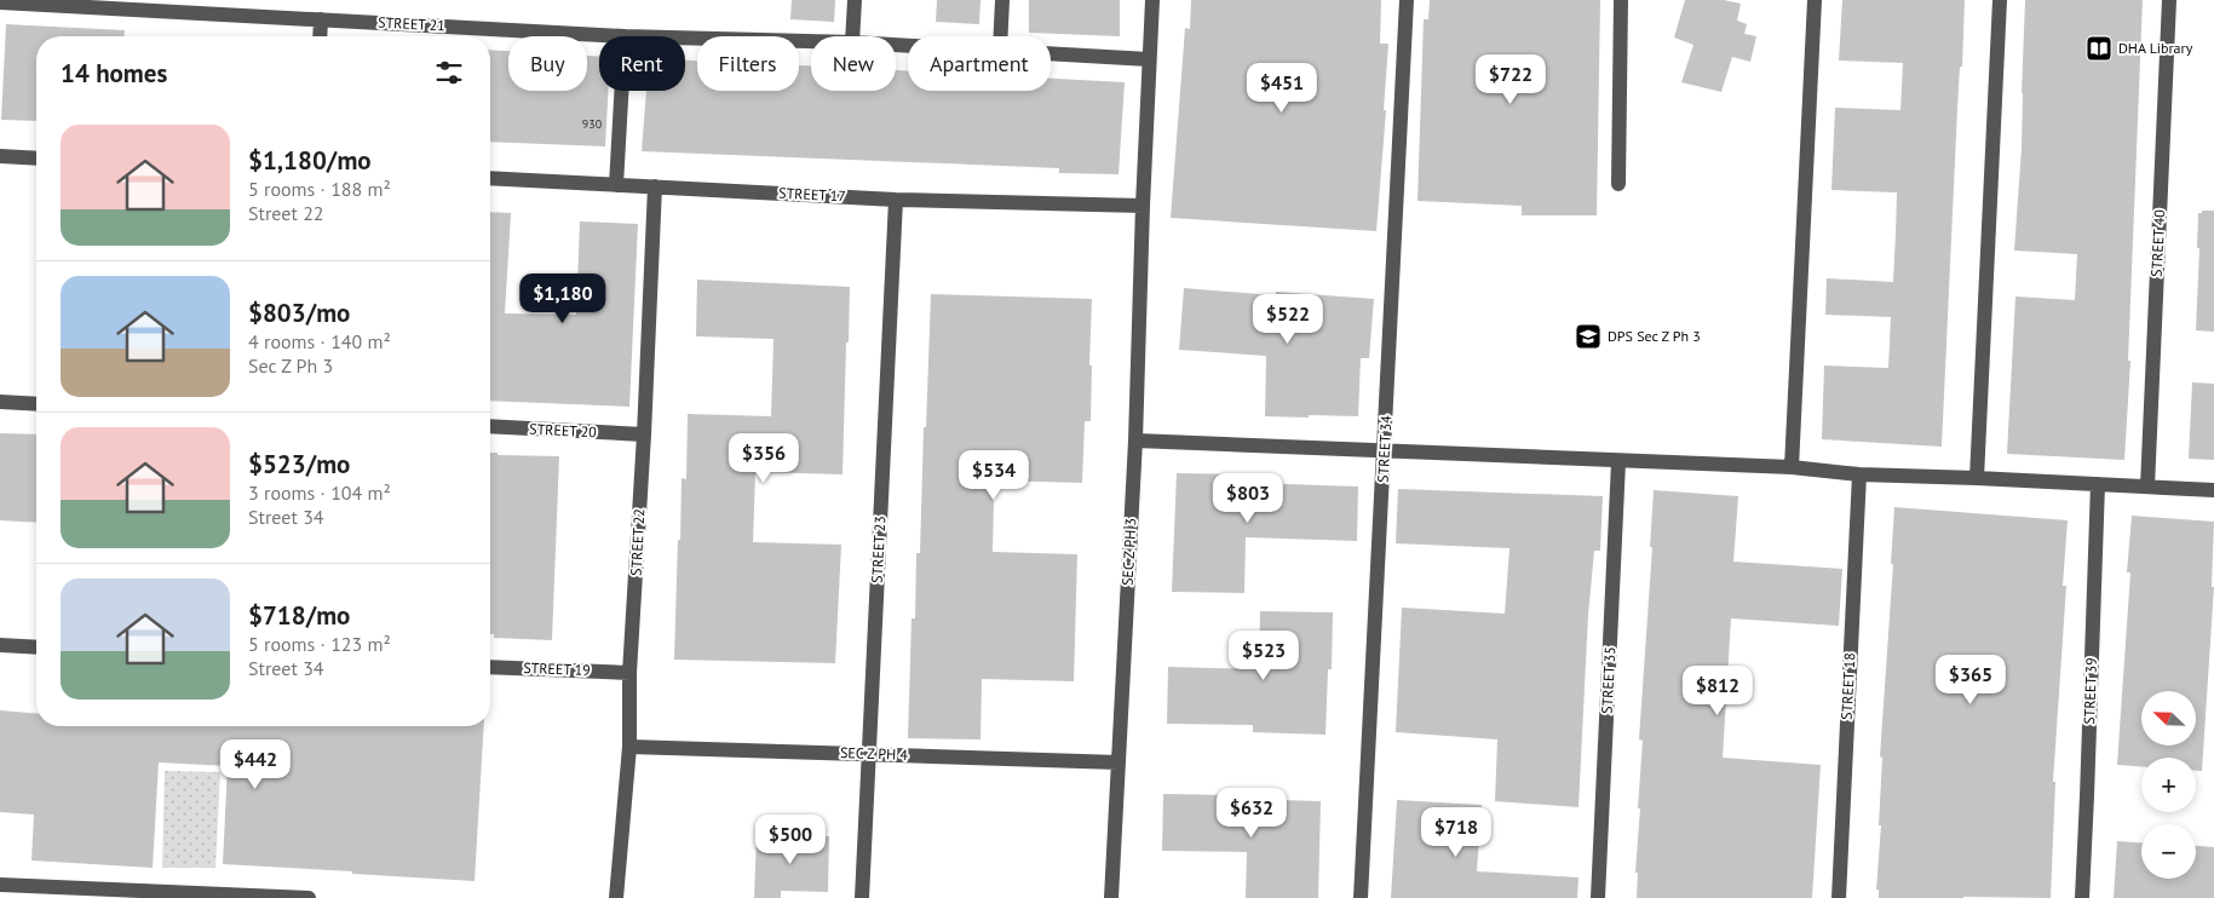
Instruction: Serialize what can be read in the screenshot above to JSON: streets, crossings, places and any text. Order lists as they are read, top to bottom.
{
  "streets": {
    "street": [
      "STREET 21",
      "STREET 17",
      "STREET 40",
      "STREET 20",
      "STREET 34",
      "STREET 22",
      "STREET 23",
      "SEC Z PH 3",
      "STREET 19",
      "STREET 35",
      "STREET 18",
      "STREET 39",
      "SEC Z PH 4"
    ]
  },
  "crossings": [
    ["STREET 21", "SEC Z PH 3"],
    ["STREET 17", "STREET 22"],
    ["STREET 17", "STREET 23"],
    ["STREET 17", "SEC Z PH 3"],
    ["STREET 20", "STREET 22"],
    ["STREET 22", "STREET 19"],
    ["STREET 22", "SEC Z PH 4"],
    ["STREET 23", "SEC Z PH 4"],
    ["SEC Z PH 3", "SEC Z PH 4"]
  ],
  "places": {
    "library": ["DHA Library"],
    "school or university": ["DPS Sec Z Ph 3"]
  },
  "house_numbers": ["930"],
  "north": "top left",
  "page": {
    "chip": [
      "Buy",
      "Rent",
      "Filters",
      "New",
      "Apartment"
    ],
    "heading": "14 homes",
    "price": [
      "$722",
      "$451",
      "$1,180",
      "$522",
      "$356",
      "$534",
      "$803",
      "$523",
      "$365",
      "$812",
      "$442",
      "$632",
      "$718",
      "$500"
    ],
    "list": [
      {
        "name": "$1,180/mo",
        "note": "5 rooms · 188 m² · Street 22"
      },
      {
        "name": "$803/mo",
        "note": "4 rooms · 140 m² · Sec Z Ph 3"
      },
      {
        "name": "$523/mo",
        "note": "3 rooms · 104 m² · Street 34"
      },
      {
        "name": "$718/mo",
        "note": "5 rooms · 123 m² · Street 34"
      }
    ],
    "map_buttons": ["+", "−"]
  }
}
